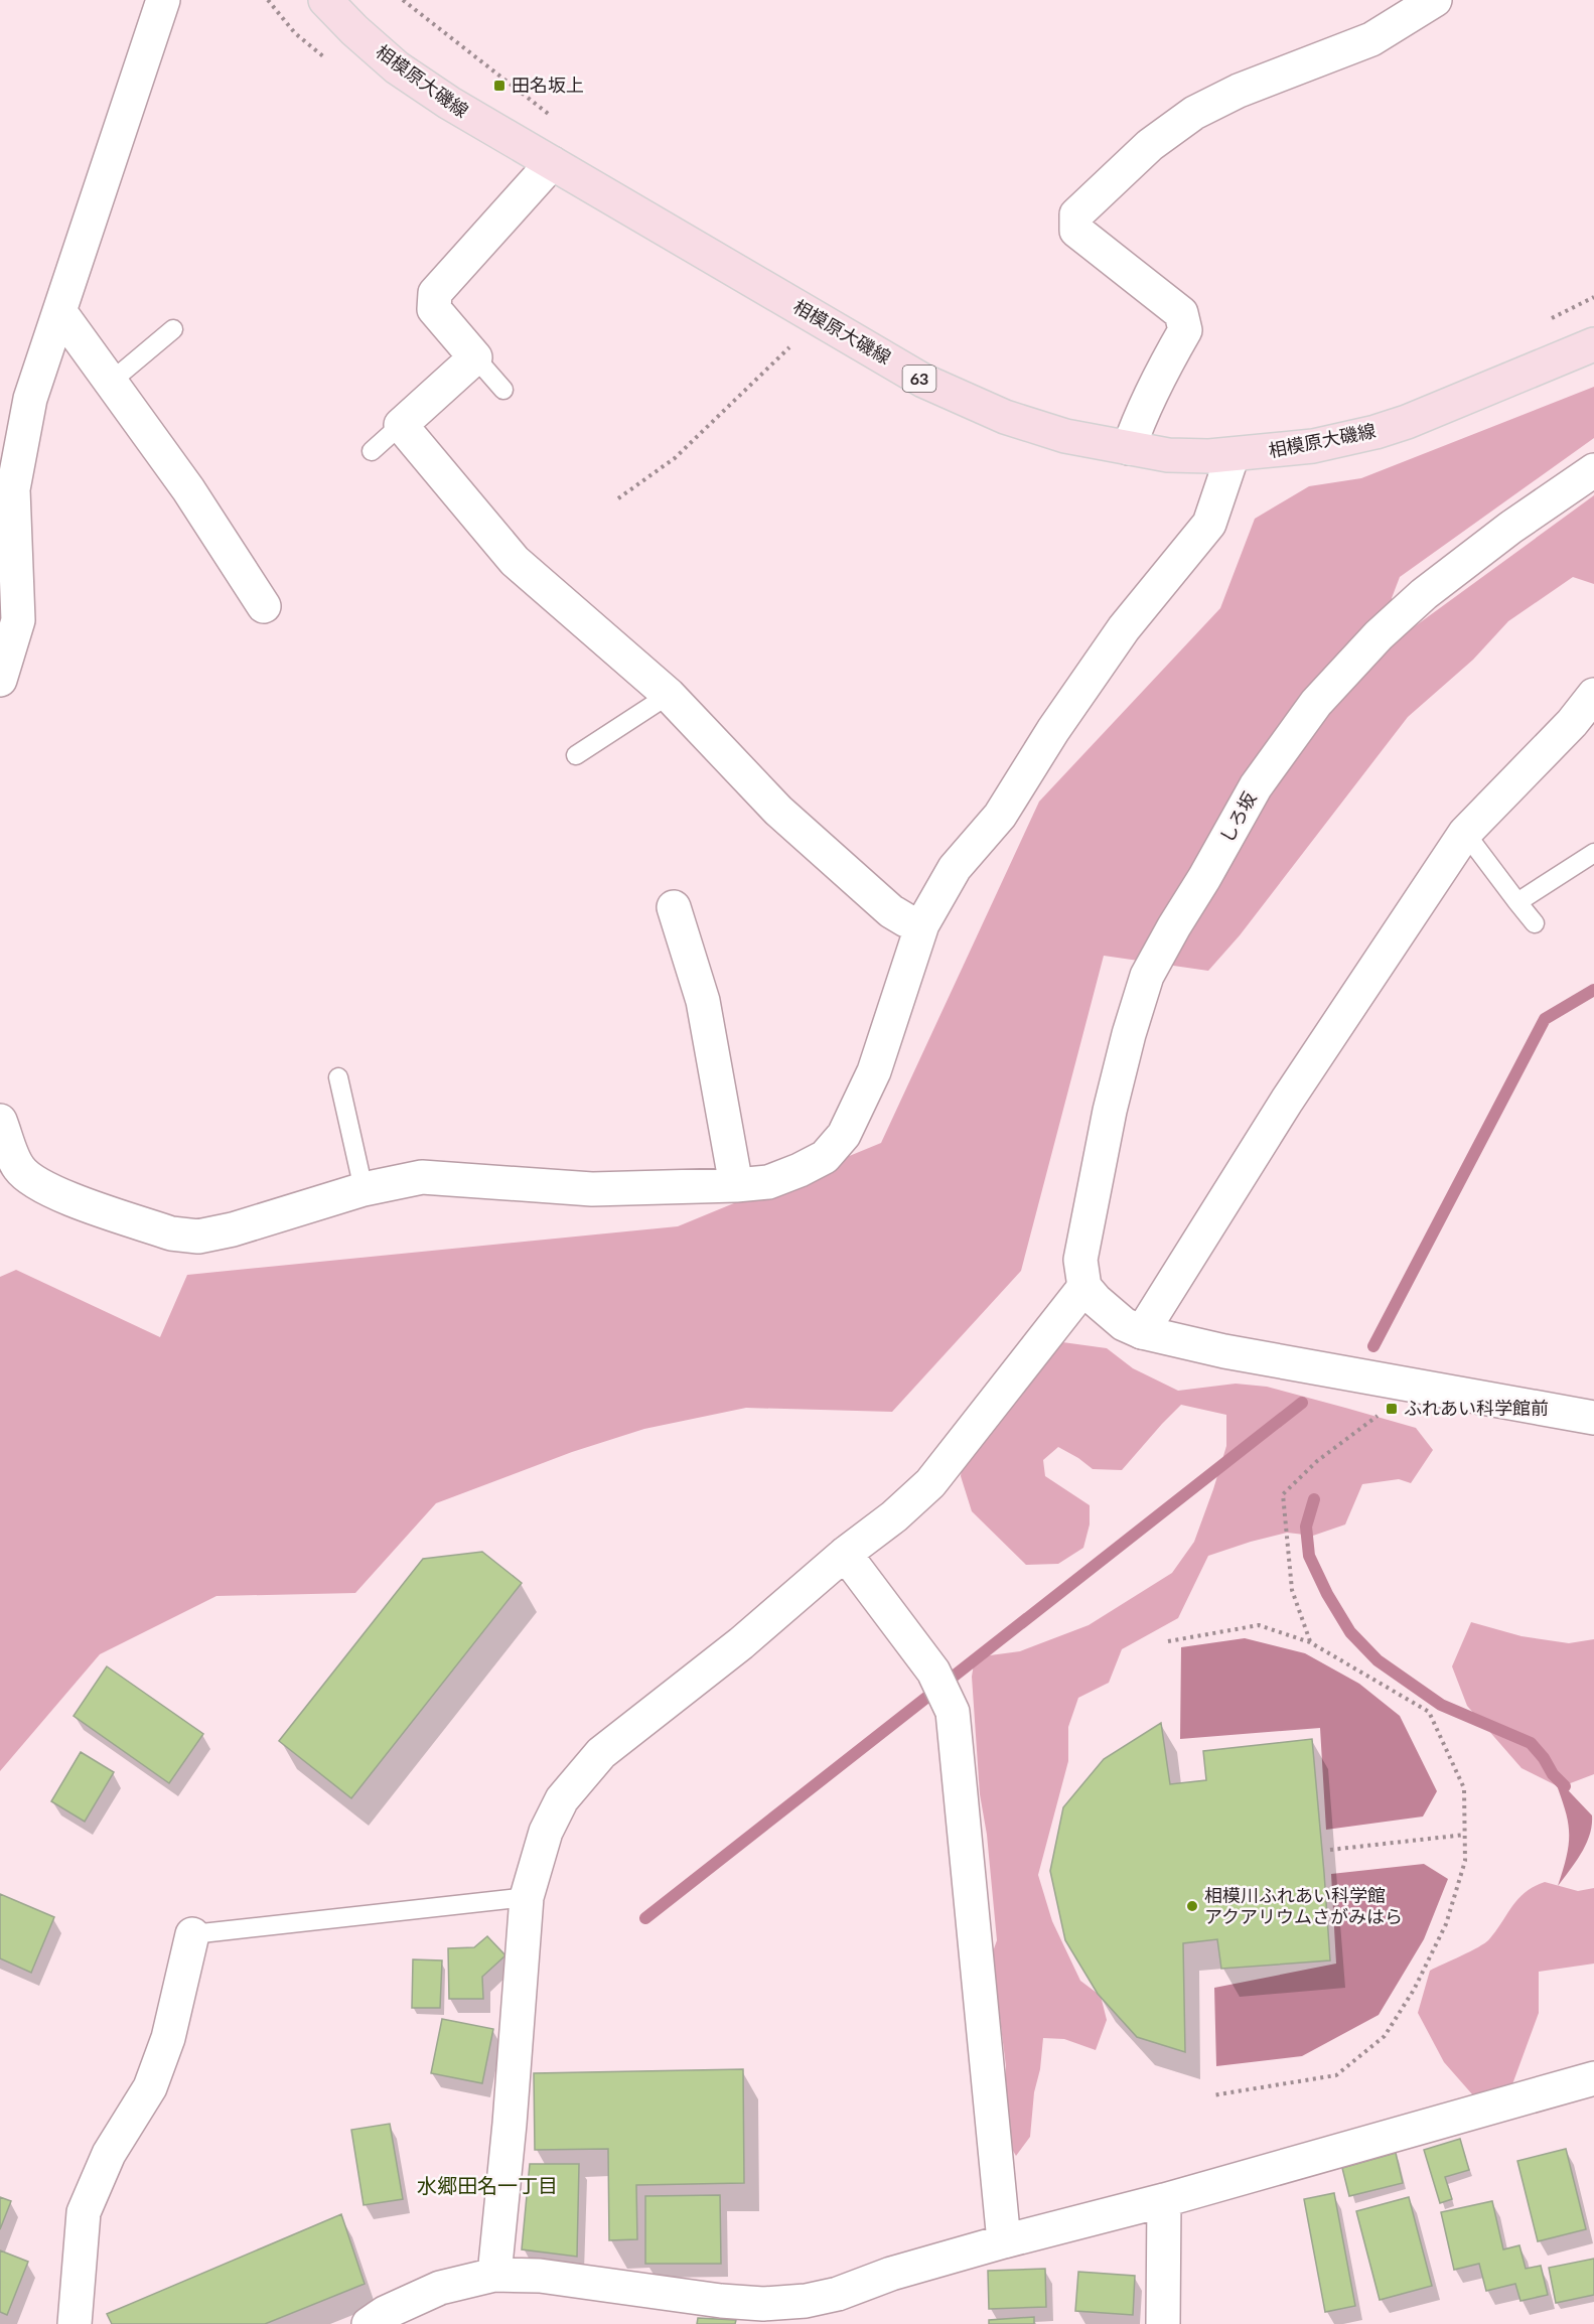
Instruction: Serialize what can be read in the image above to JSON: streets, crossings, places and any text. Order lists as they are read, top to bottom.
{
  "streets": {
    "main road": ["相模原大磯線", "63"],
    "street": ["しろ坂"]
  },
  "districts": ["水郷田名一丁目"],
  "places": {
    "transit": ["田名坂上", "ふれあい科学館前"],
    "other": ["相模川ふれあい科学館 アクアリウムさがみはら"]
  }
}
